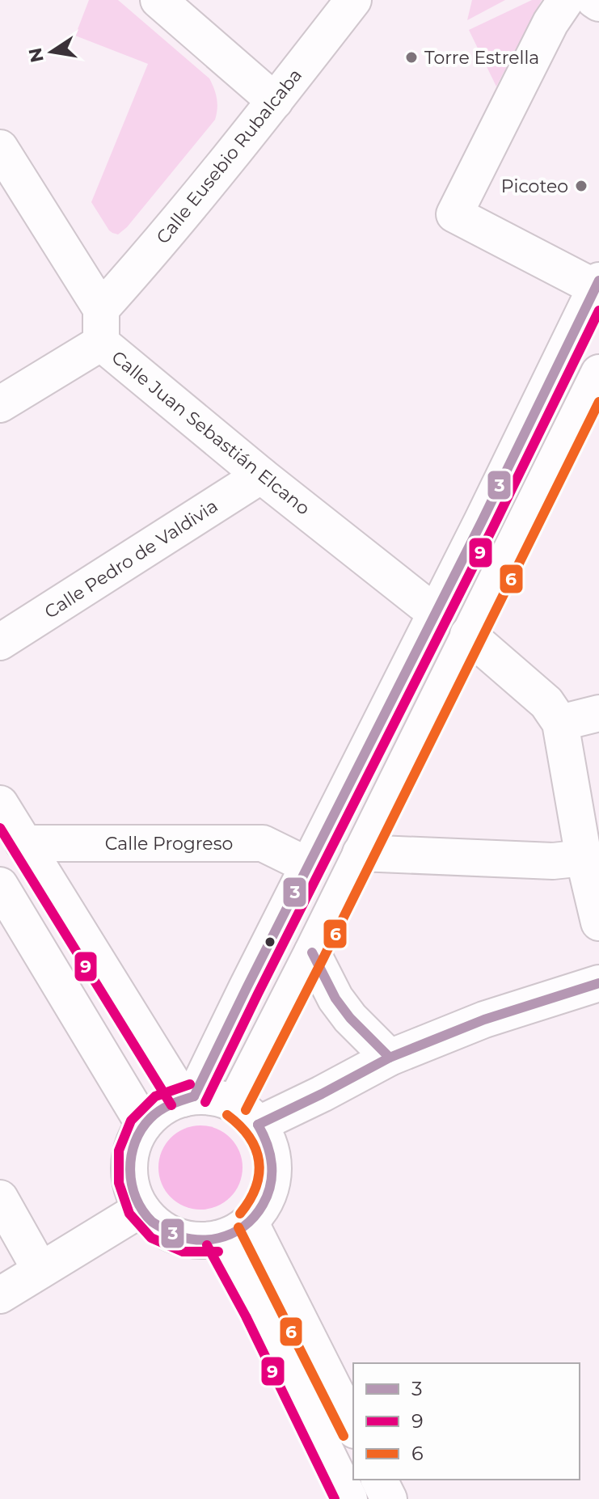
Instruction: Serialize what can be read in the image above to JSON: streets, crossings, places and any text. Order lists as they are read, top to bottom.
{
  "streets": {
    "street": [
      "Calle Eusebio Rubalcaba",
      "Calle Juan Sebastián Elcano",
      "Calle Pedro de Valdivia",
      "Calle Progreso"
    ]
  },
  "crossings": [
    ["Calle Eusebio Rubalcaba", "Calle Juan Sebastián Elcano"],
    ["Calle Juan Sebastián Elcano", "Calle Pedro de Valdivia"]
  ],
  "places": ["Torre Estrella", "Picoteo"],
  "lines": ["transit line 3", "transit line 9", "transit line 6"],
  "legend": ["3", "9", "6"],
  "north": "left"
}
